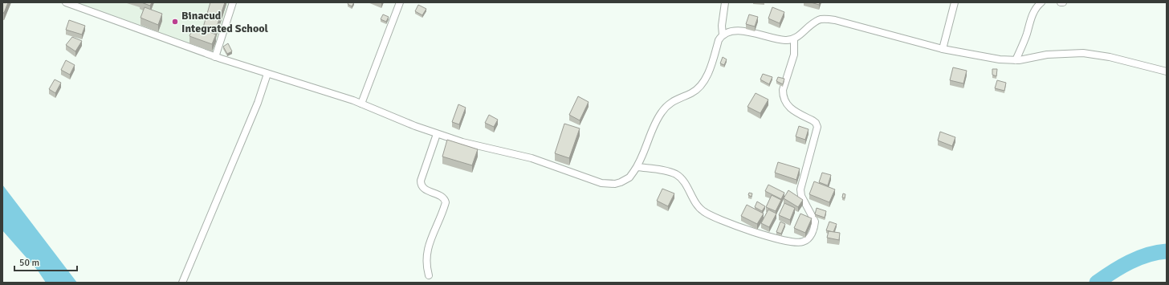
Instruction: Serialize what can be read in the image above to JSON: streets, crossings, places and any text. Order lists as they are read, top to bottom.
{
  "places": ["Binacud Integrated School"],
  "scale_bar": "50 m"
}
